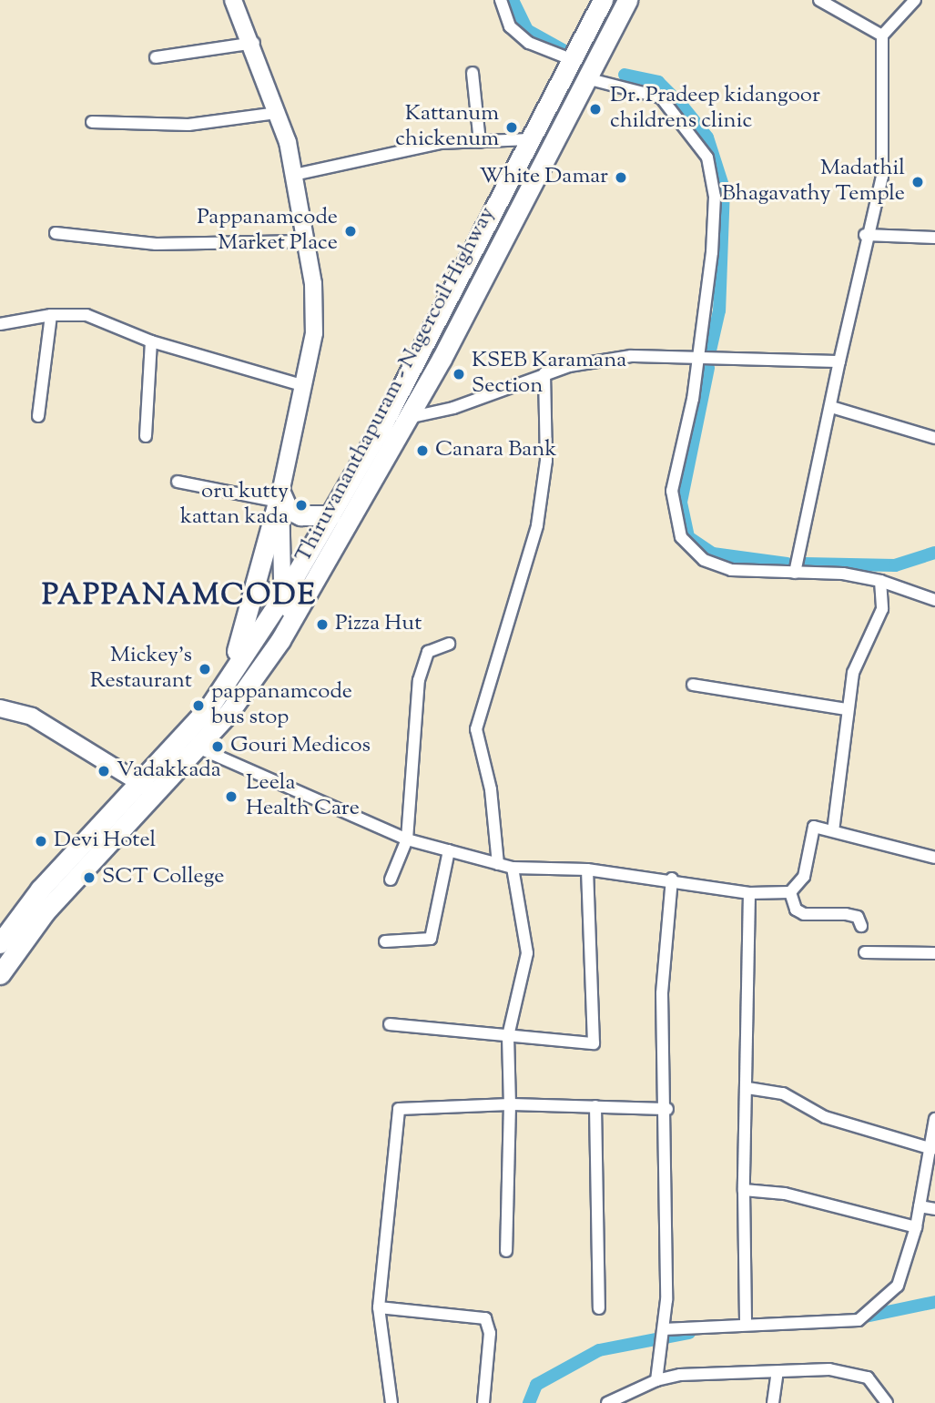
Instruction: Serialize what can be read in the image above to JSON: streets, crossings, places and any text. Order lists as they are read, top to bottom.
{
  "streets": {
    "main road": ["Thiruvananthapuram - Nagercoil Highway"]
  },
  "districts": ["PAPPANAMCODE"],
  "places": [
    "Dr. Pradeep kidangoor childrens clinic",
    "Kattanum chickenum",
    "White Damar",
    "Madathil Bhagavathy Temple",
    "Pappanamcode Market Place",
    "KSEB Karamana Section",
    "Canara Bank",
    "oru kutty kattan kada",
    "Pizza Hut",
    "Mickey's Restaurant",
    "pappanamcode bus stop",
    "Gouri Medicos",
    "Vadakkada",
    "Leela Health Care",
    "Devi Hotel",
    "SCT College"
  ]
}
